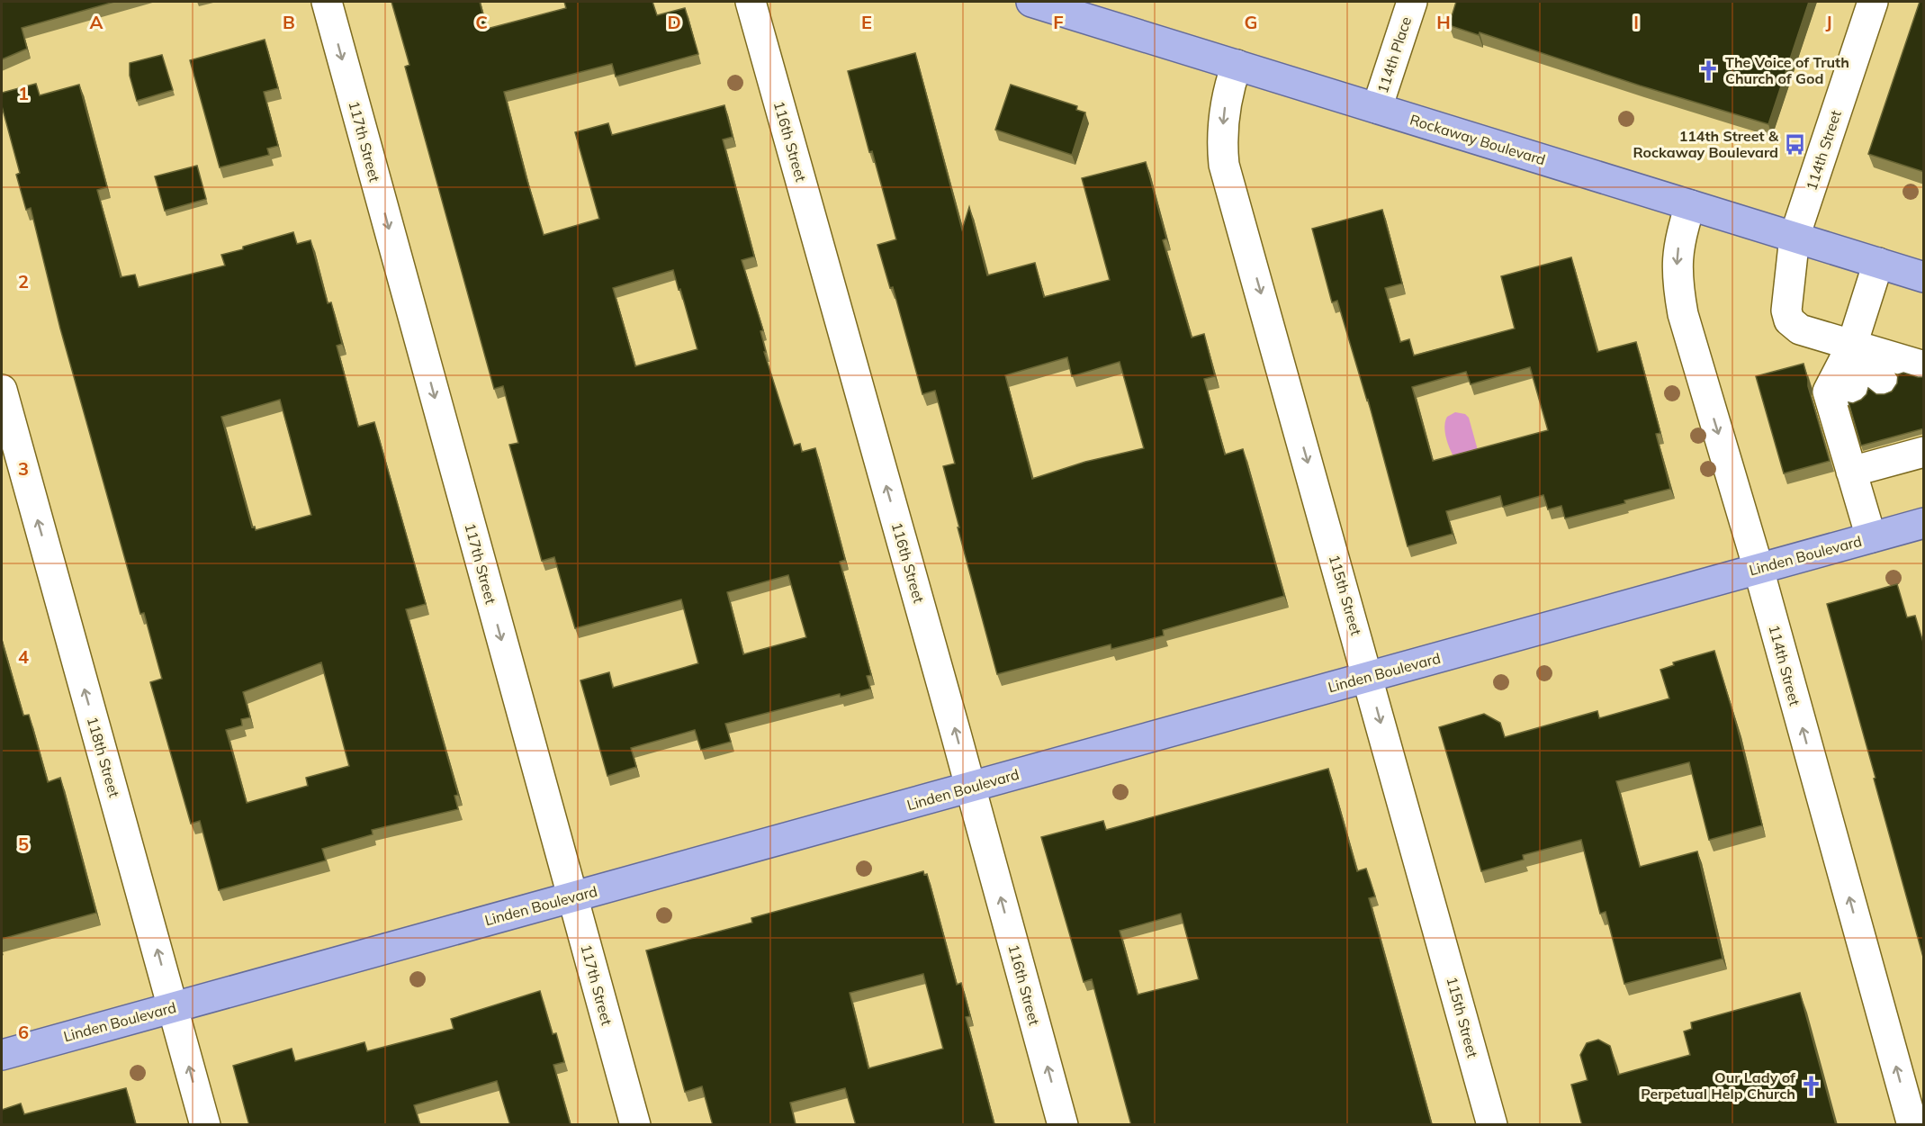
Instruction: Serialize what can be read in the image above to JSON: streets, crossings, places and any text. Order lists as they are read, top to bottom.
{
  "streets": {
    "main road": ["Rockaway Boulevard", "Linden Boulevard"],
    "street": [
      "114th Place",
      "117th Street",
      "116th Street",
      "114th Street",
      "115th Street",
      "118th Street"
    ]
  },
  "crossings": [
    ["114th Place", "Rockaway Boulevard"],
    ["Rockaway Boulevard", "114th Street"],
    ["Rockaway Boulevard", "115th Street"],
    ["117th Street", "Linden Boulevard"],
    ["116th Street", "Linden Boulevard"],
    ["114th Street", "Linden Boulevard"],
    ["Linden Boulevard", "115th Street"],
    ["Linden Boulevard", "118th Street"]
  ],
  "one_way": [
    "117th Street",
    "116th Street",
    "115th Street",
    "118th Street"
  ],
  "places": {
    "church": ["The Voice of Truth Church of God", "Our Lady of Perpetual Help Church"],
    "bus stop": ["114th Street & Rockaway Boulevard"]
  },
  "grid": {
    "columns": [
      "A",
      "B",
      "C",
      "D",
      "E",
      "F",
      "G",
      "H",
      "I",
      "J"
    ],
    "rows": [
      "1",
      "2",
      "3",
      "4",
      "5",
      "6"
    ]
  }
}
